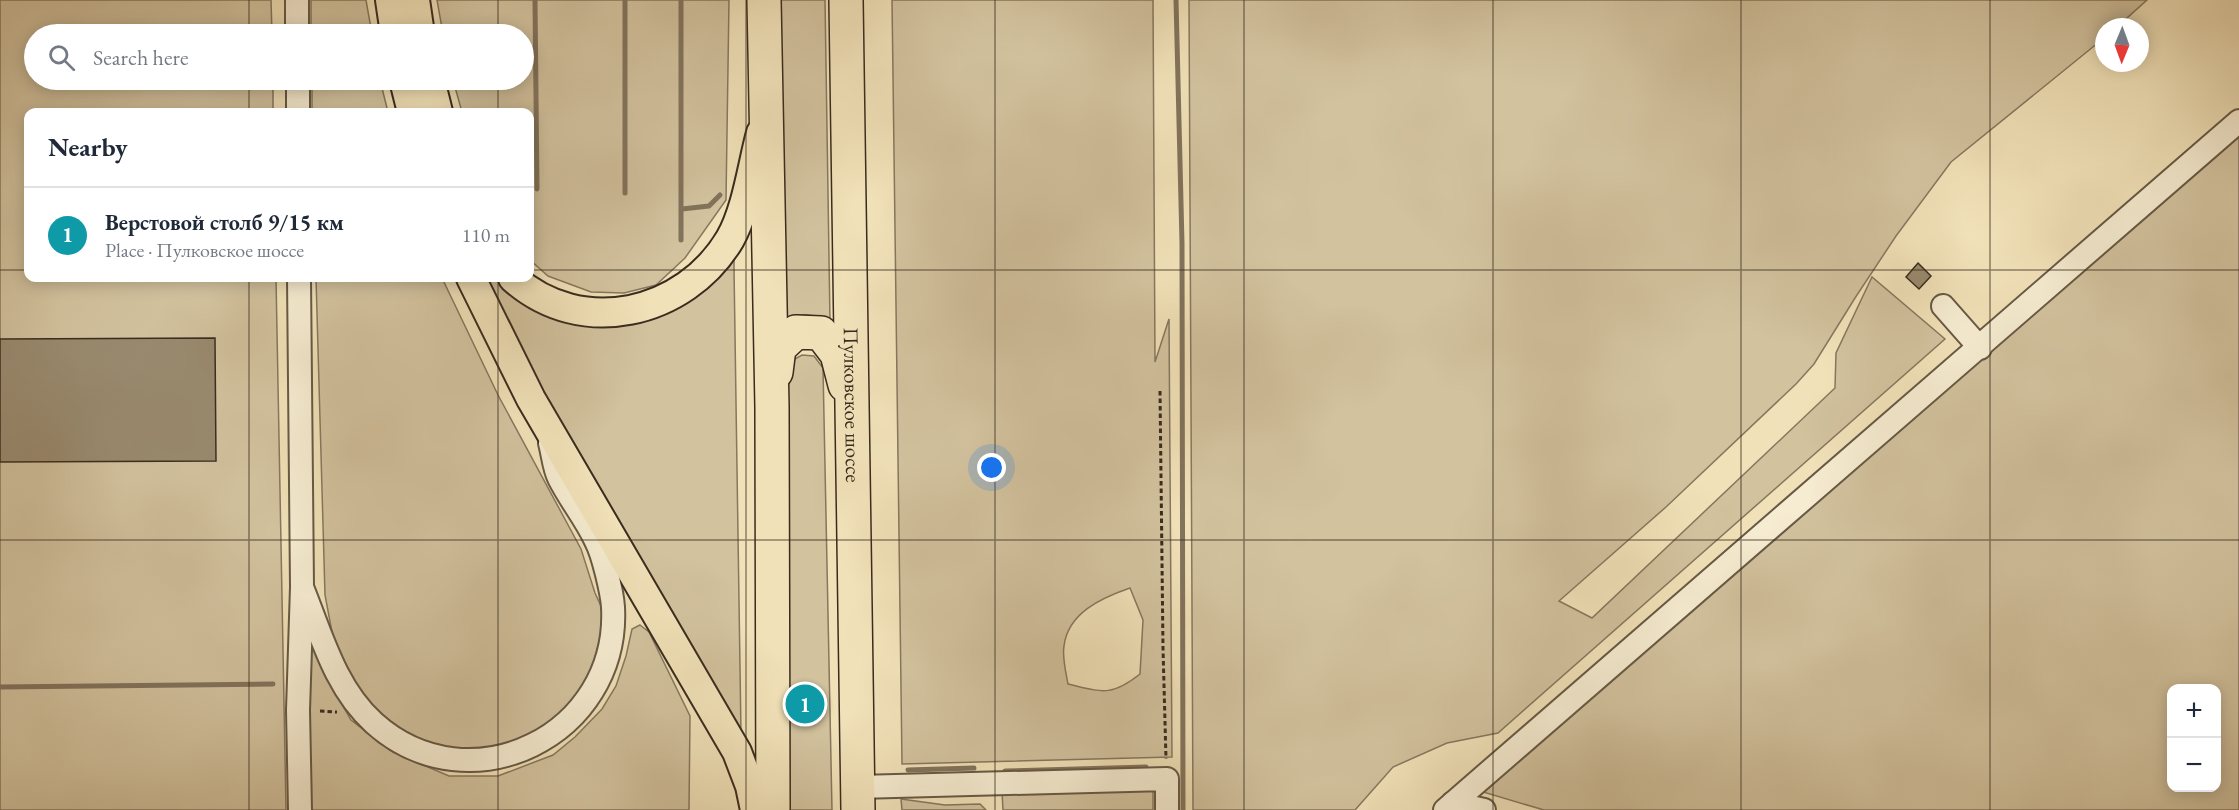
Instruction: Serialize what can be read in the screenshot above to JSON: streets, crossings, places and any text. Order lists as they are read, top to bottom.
{
  "streets": {
    "highway": ["Пулковское шоссе"]
  },
  "north": "bottom",
  "page": {
    "search": "Search here",
    "heading": "Nearby",
    "list": [
      {
        "mark": "1",
        "name": "Верстовой столб 9/15 км",
        "note": "Place · Пулковское шоссе",
        "value": "110 m"
      }
    ],
    "pins": "1",
    "map_buttons": ["+", "−"]
  }
}
